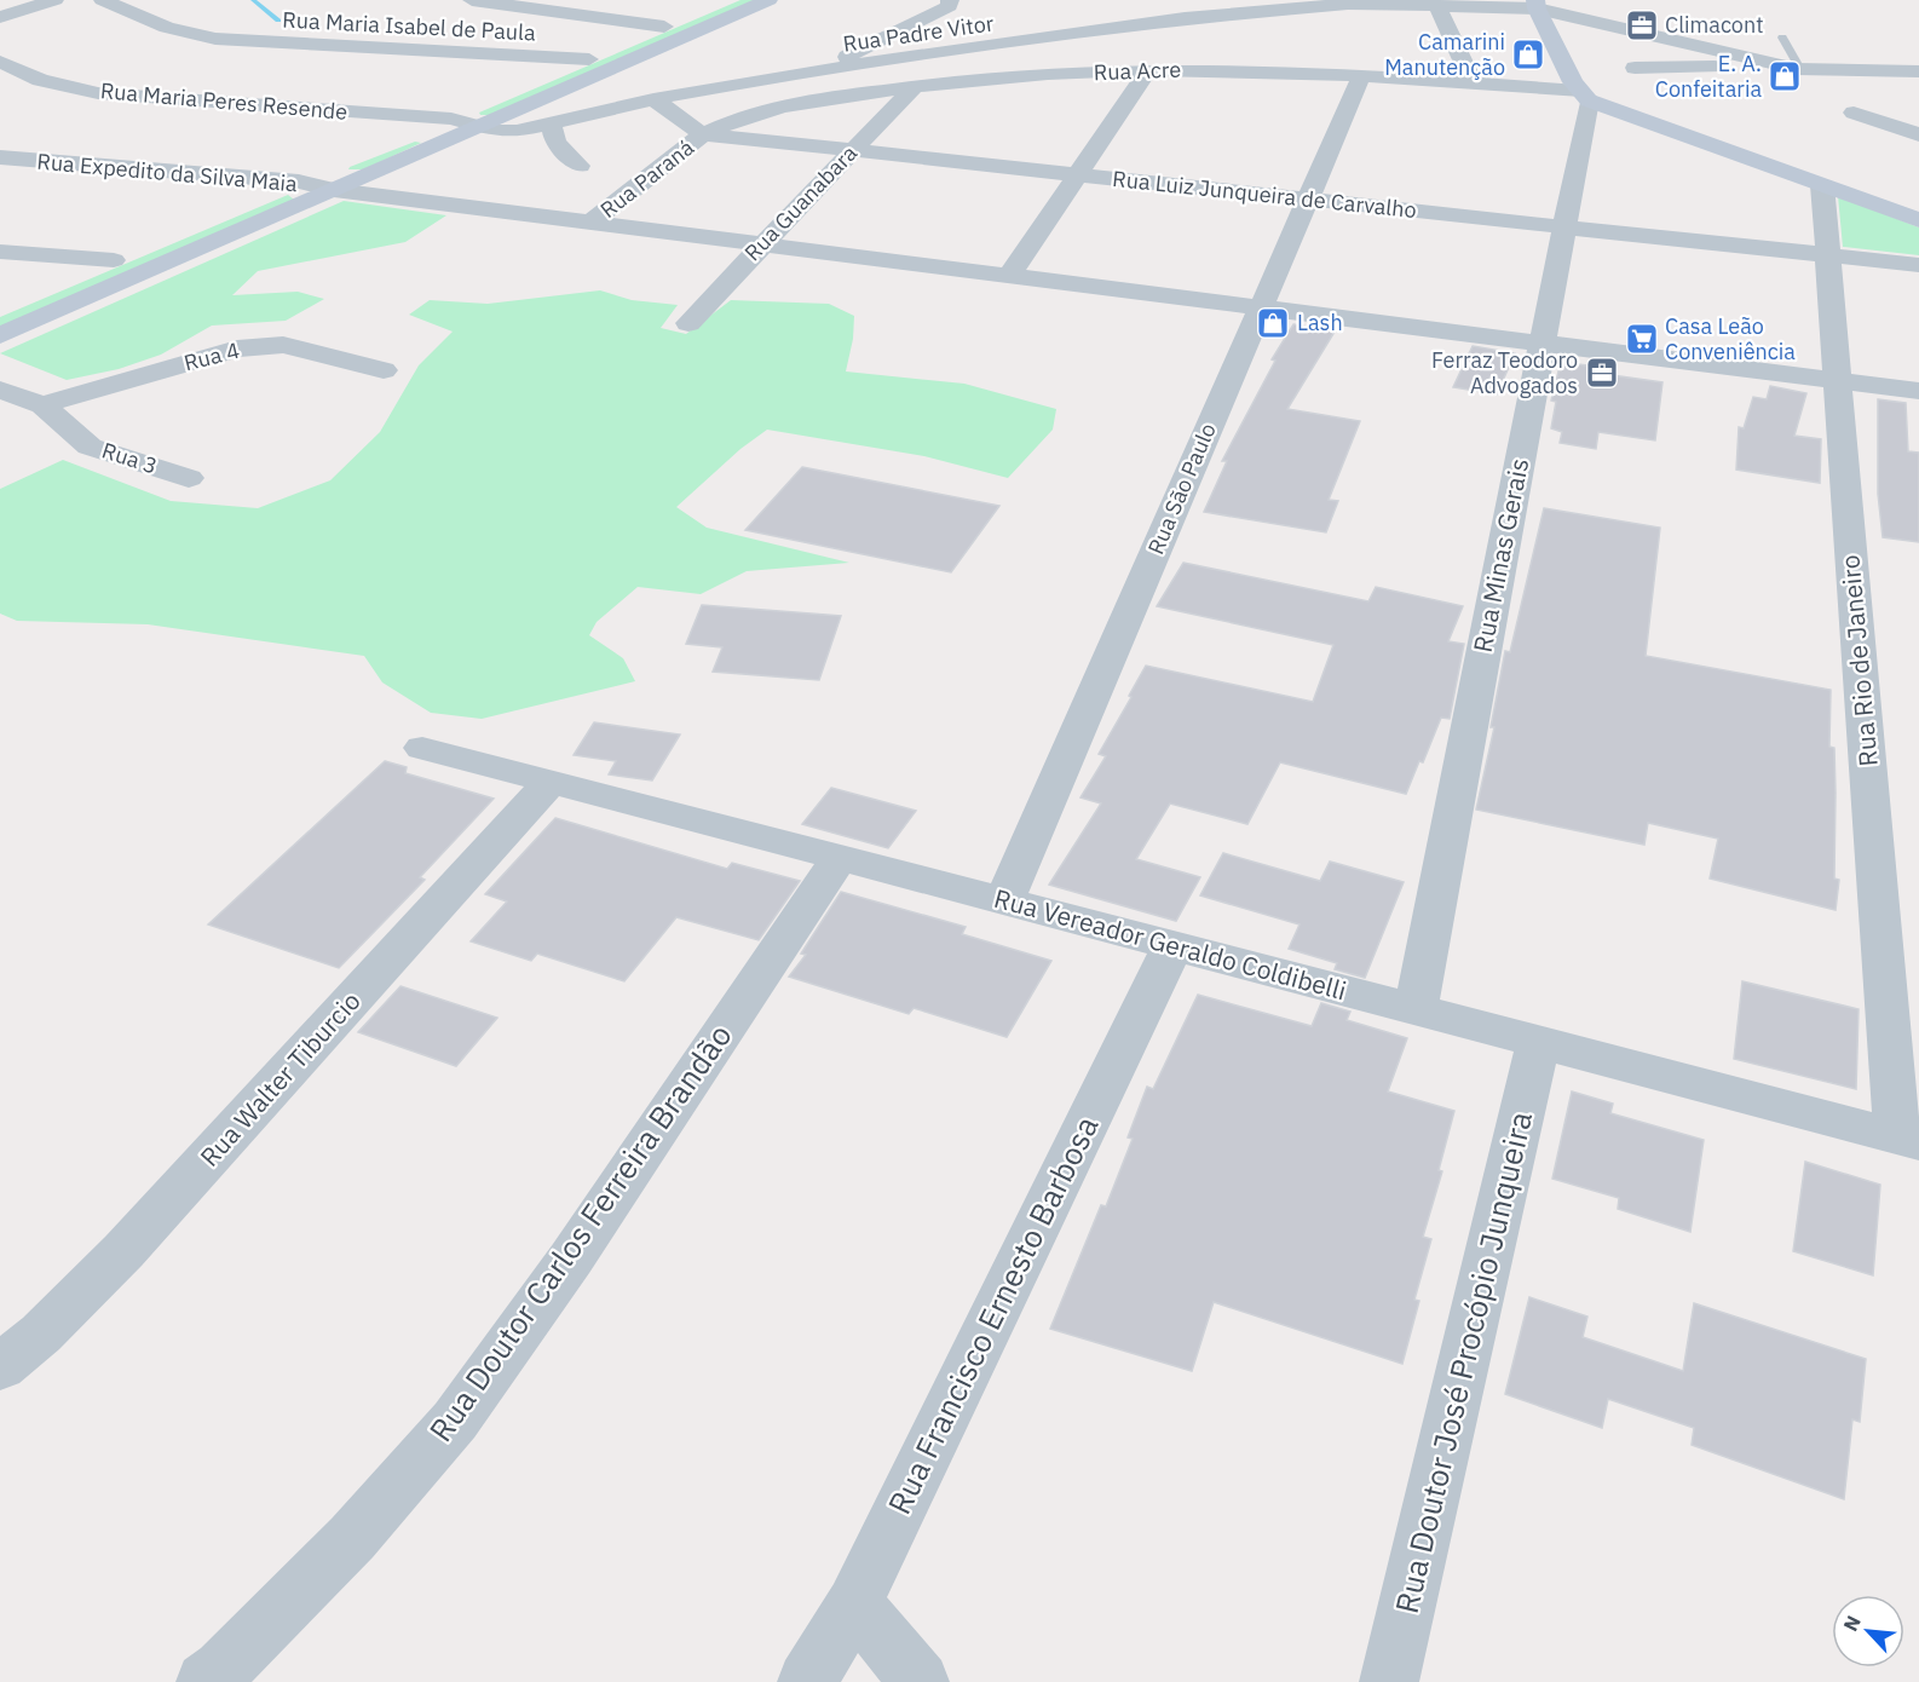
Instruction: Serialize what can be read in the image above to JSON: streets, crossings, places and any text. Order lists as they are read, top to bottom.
{
  "streets": {
    "street": [
      "Rua Maria Isabel de Paula",
      "Rua Padre Vitor",
      "Rua Acre",
      "Rua Maria Peres Resende",
      "Rua Expedito da Silva Maia",
      "Rua Paraná",
      "Rua Luiz Junqueira de Carvalho",
      "Rua Guanabara",
      "Rua 4",
      "Rua 3",
      "Rua São Paulo",
      "Rua Minas Gerais",
      "Rua Rio de Janeiro",
      "Rua Vereador Geraldo Coldibelli",
      "Rua Walter Tiburcio",
      "Rua Doutor Carlos Ferreira Brandão",
      "Rua Francisco Ernesto Barbosa",
      "Rua Doutor José Procópio Junqueira"
    ]
  },
  "crossings": [
    ["Rua Padre Vitor", "Rua Maria Peres Resende"],
    ["Rua Acre", "Rua Paraná"],
    ["Rua Acre", "Rua Luiz Junqueira de Carvalho"],
    ["Rua Acre", "Rua Guanabara"],
    ["Rua Acre", "Rua São Paulo"],
    ["Rua Acre", "Rua Minas Gerais"],
    ["Rua Expedito da Silva Maia", "Rua Paraná"],
    ["Rua Expedito da Silva Maia", "Rua Guanabara"],
    ["Rua Expedito da Silva Maia", "Rua São Paulo"],
    ["Rua Expedito da Silva Maia", "Rua Minas Gerais"],
    ["Rua Expedito da Silva Maia", "Rua Rio de Janeiro"],
    ["Rua Paraná", "Rua Luiz Junqueira de Carvalho"],
    ["Rua Luiz Junqueira de Carvalho", "Rua Guanabara"],
    ["Rua Luiz Junqueira de Carvalho", "Rua São Paulo"],
    ["Rua Luiz Junqueira de Carvalho", "Rua Minas Gerais"],
    ["Rua Luiz Junqueira de Carvalho", "Rua Rio de Janeiro"],
    ["Rua 4", "Rua 3"],
    ["Rua São Paulo", "Rua Vereador Geraldo Coldibelli"],
    ["Rua Minas Gerais", "Rua Vereador Geraldo Coldibelli"],
    ["Rua Rio de Janeiro", "Rua Vereador Geraldo Coldibelli"],
    ["Rua Vereador Geraldo Coldibelli", "Rua Walter Tiburcio"],
    ["Rua Vereador Geraldo Coldibelli", "Rua Doutor Carlos Ferreira Brandão"],
    ["Rua Vereador Geraldo Coldibelli", "Rua Francisco Ernesto Barbosa"],
    ["Rua Vereador Geraldo Coldibelli", "Rua Doutor José Procópio Junqueira"]
  ],
  "places": {
    "office": ["Climacont", "Ferraz Teodoro Advogados"],
    "shop": ["Camarini Manutenção", "E. A. Confeitaria", "Lash"],
    "supermarket": ["Casa Leão Conveniência"]
  },
  "north": "top left"
}
